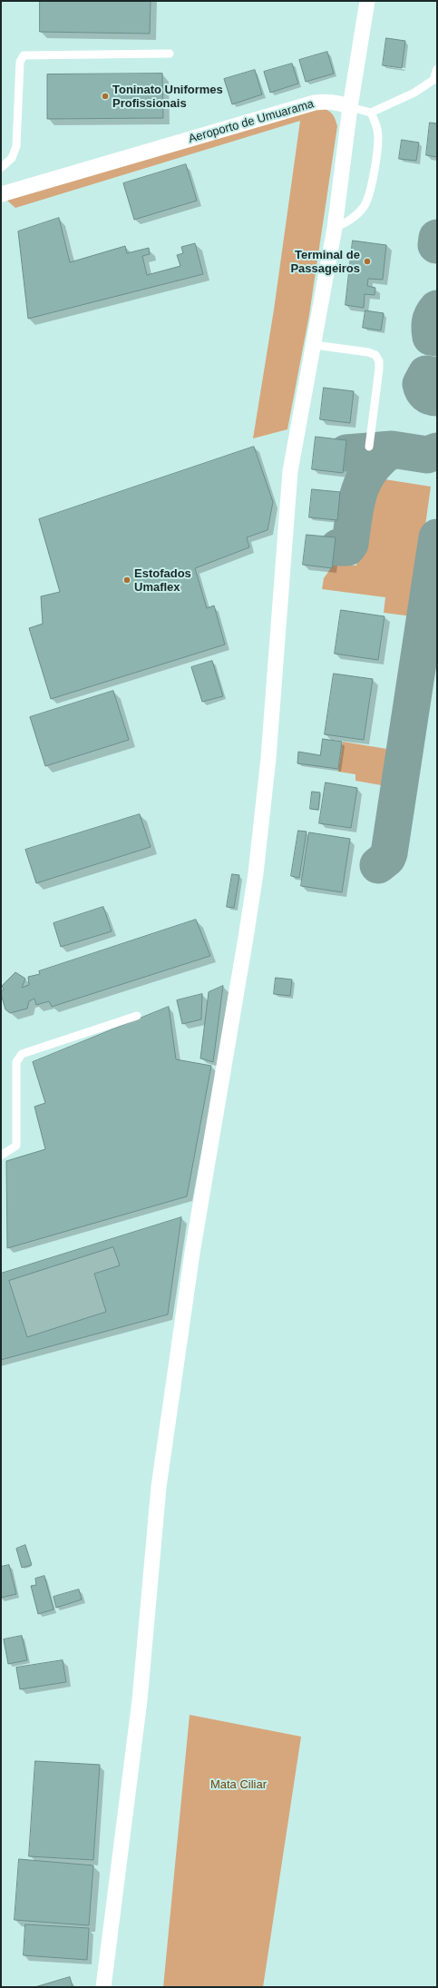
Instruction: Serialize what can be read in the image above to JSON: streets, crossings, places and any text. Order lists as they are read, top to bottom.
{
  "streets": {
    "street": ["Aeroporto de Umuarama"]
  },
  "parks": ["Mata Ciliar"],
  "places": ["Toninato Uniformes Profissionais", "Terminal de Passageiros", "Estofados Umaflex"]
}
